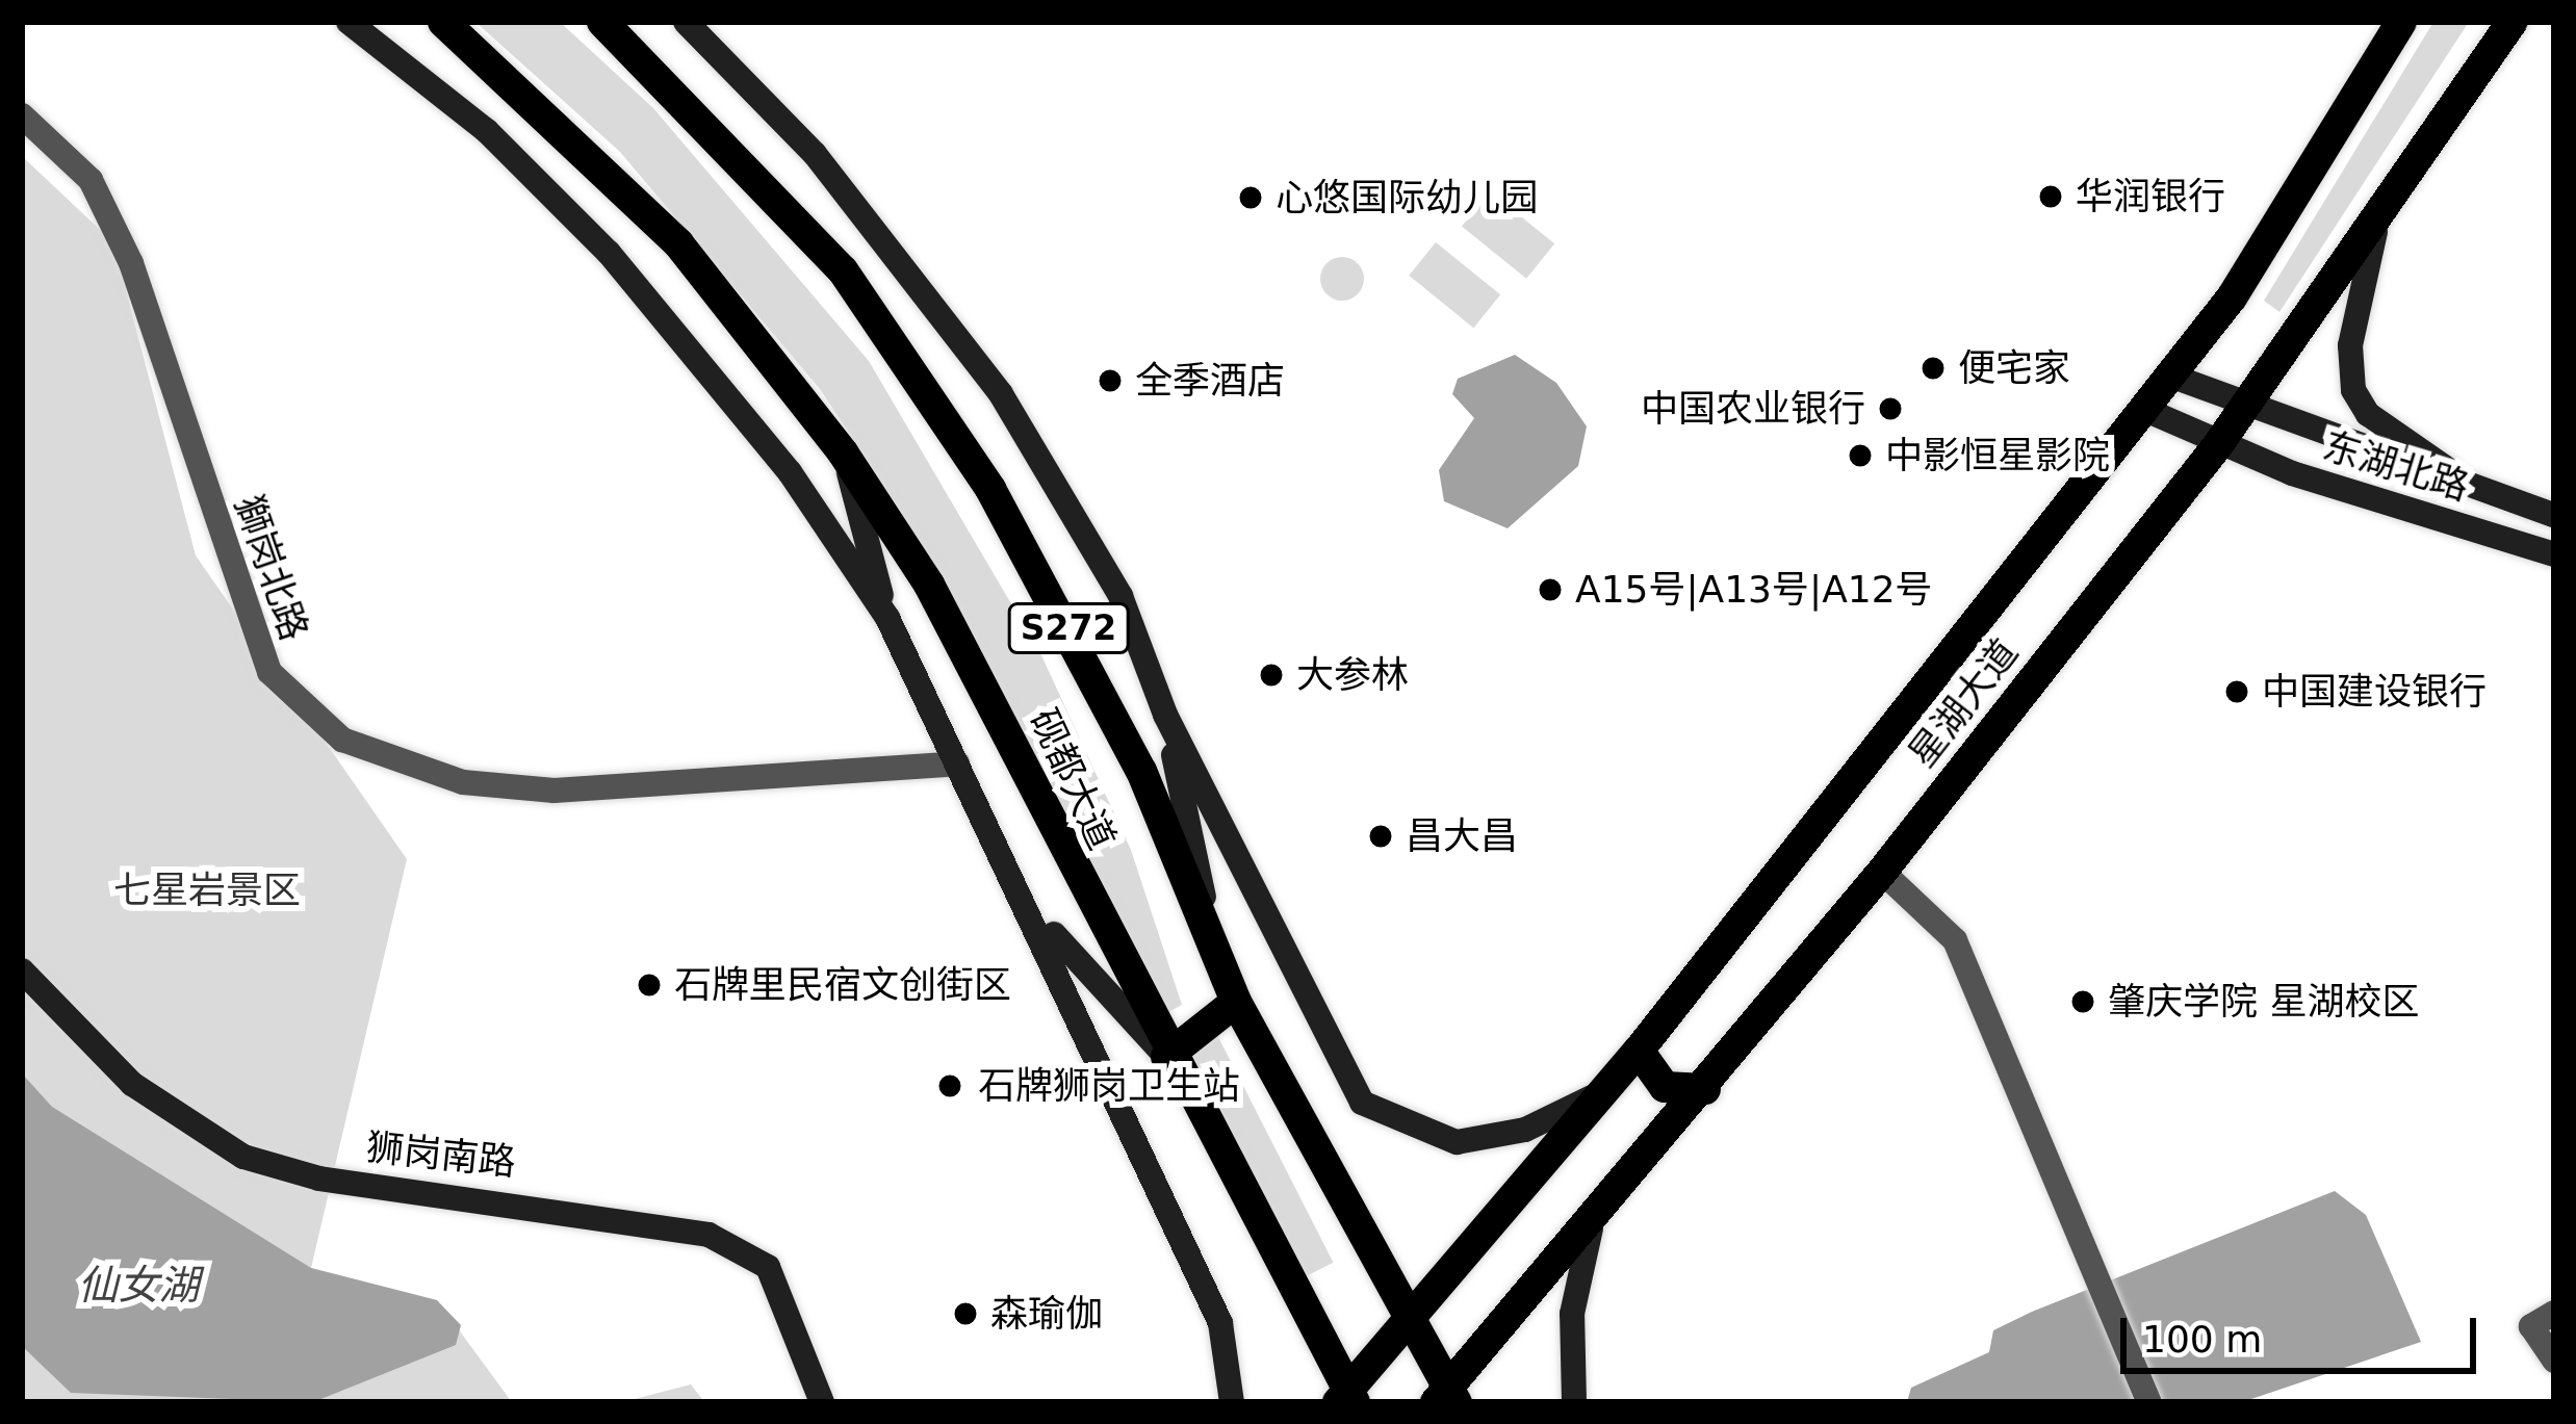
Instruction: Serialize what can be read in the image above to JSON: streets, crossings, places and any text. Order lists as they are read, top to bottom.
{
  "streets": {
    "main road": ["S272", "星湖大道", "砚都大道"],
    "street": ["东湖北路", "獅岗北路", "狮岗南路"]
  },
  "crossings": [
    ["东湖北路", "星湖大道"],
    ["星湖大道", "砚都大道"]
  ],
  "water": ["仙女湖"],
  "parks": ["七星岩景区"],
  "places": [
    "华润银行",
    "心悠国际幼儿园",
    "便宅家",
    "全季酒店",
    "中国农业银行",
    "中影恒星影院",
    "A15号|A13号|A12号",
    "大参林",
    "中国建设银行",
    "昌大昌",
    "石牌里民宿文创街区",
    "肇庆学院 星湖校区",
    "石牌狮岗卫生站",
    "森瑜伽"
  ],
  "scale_bar": "100 m"
}
